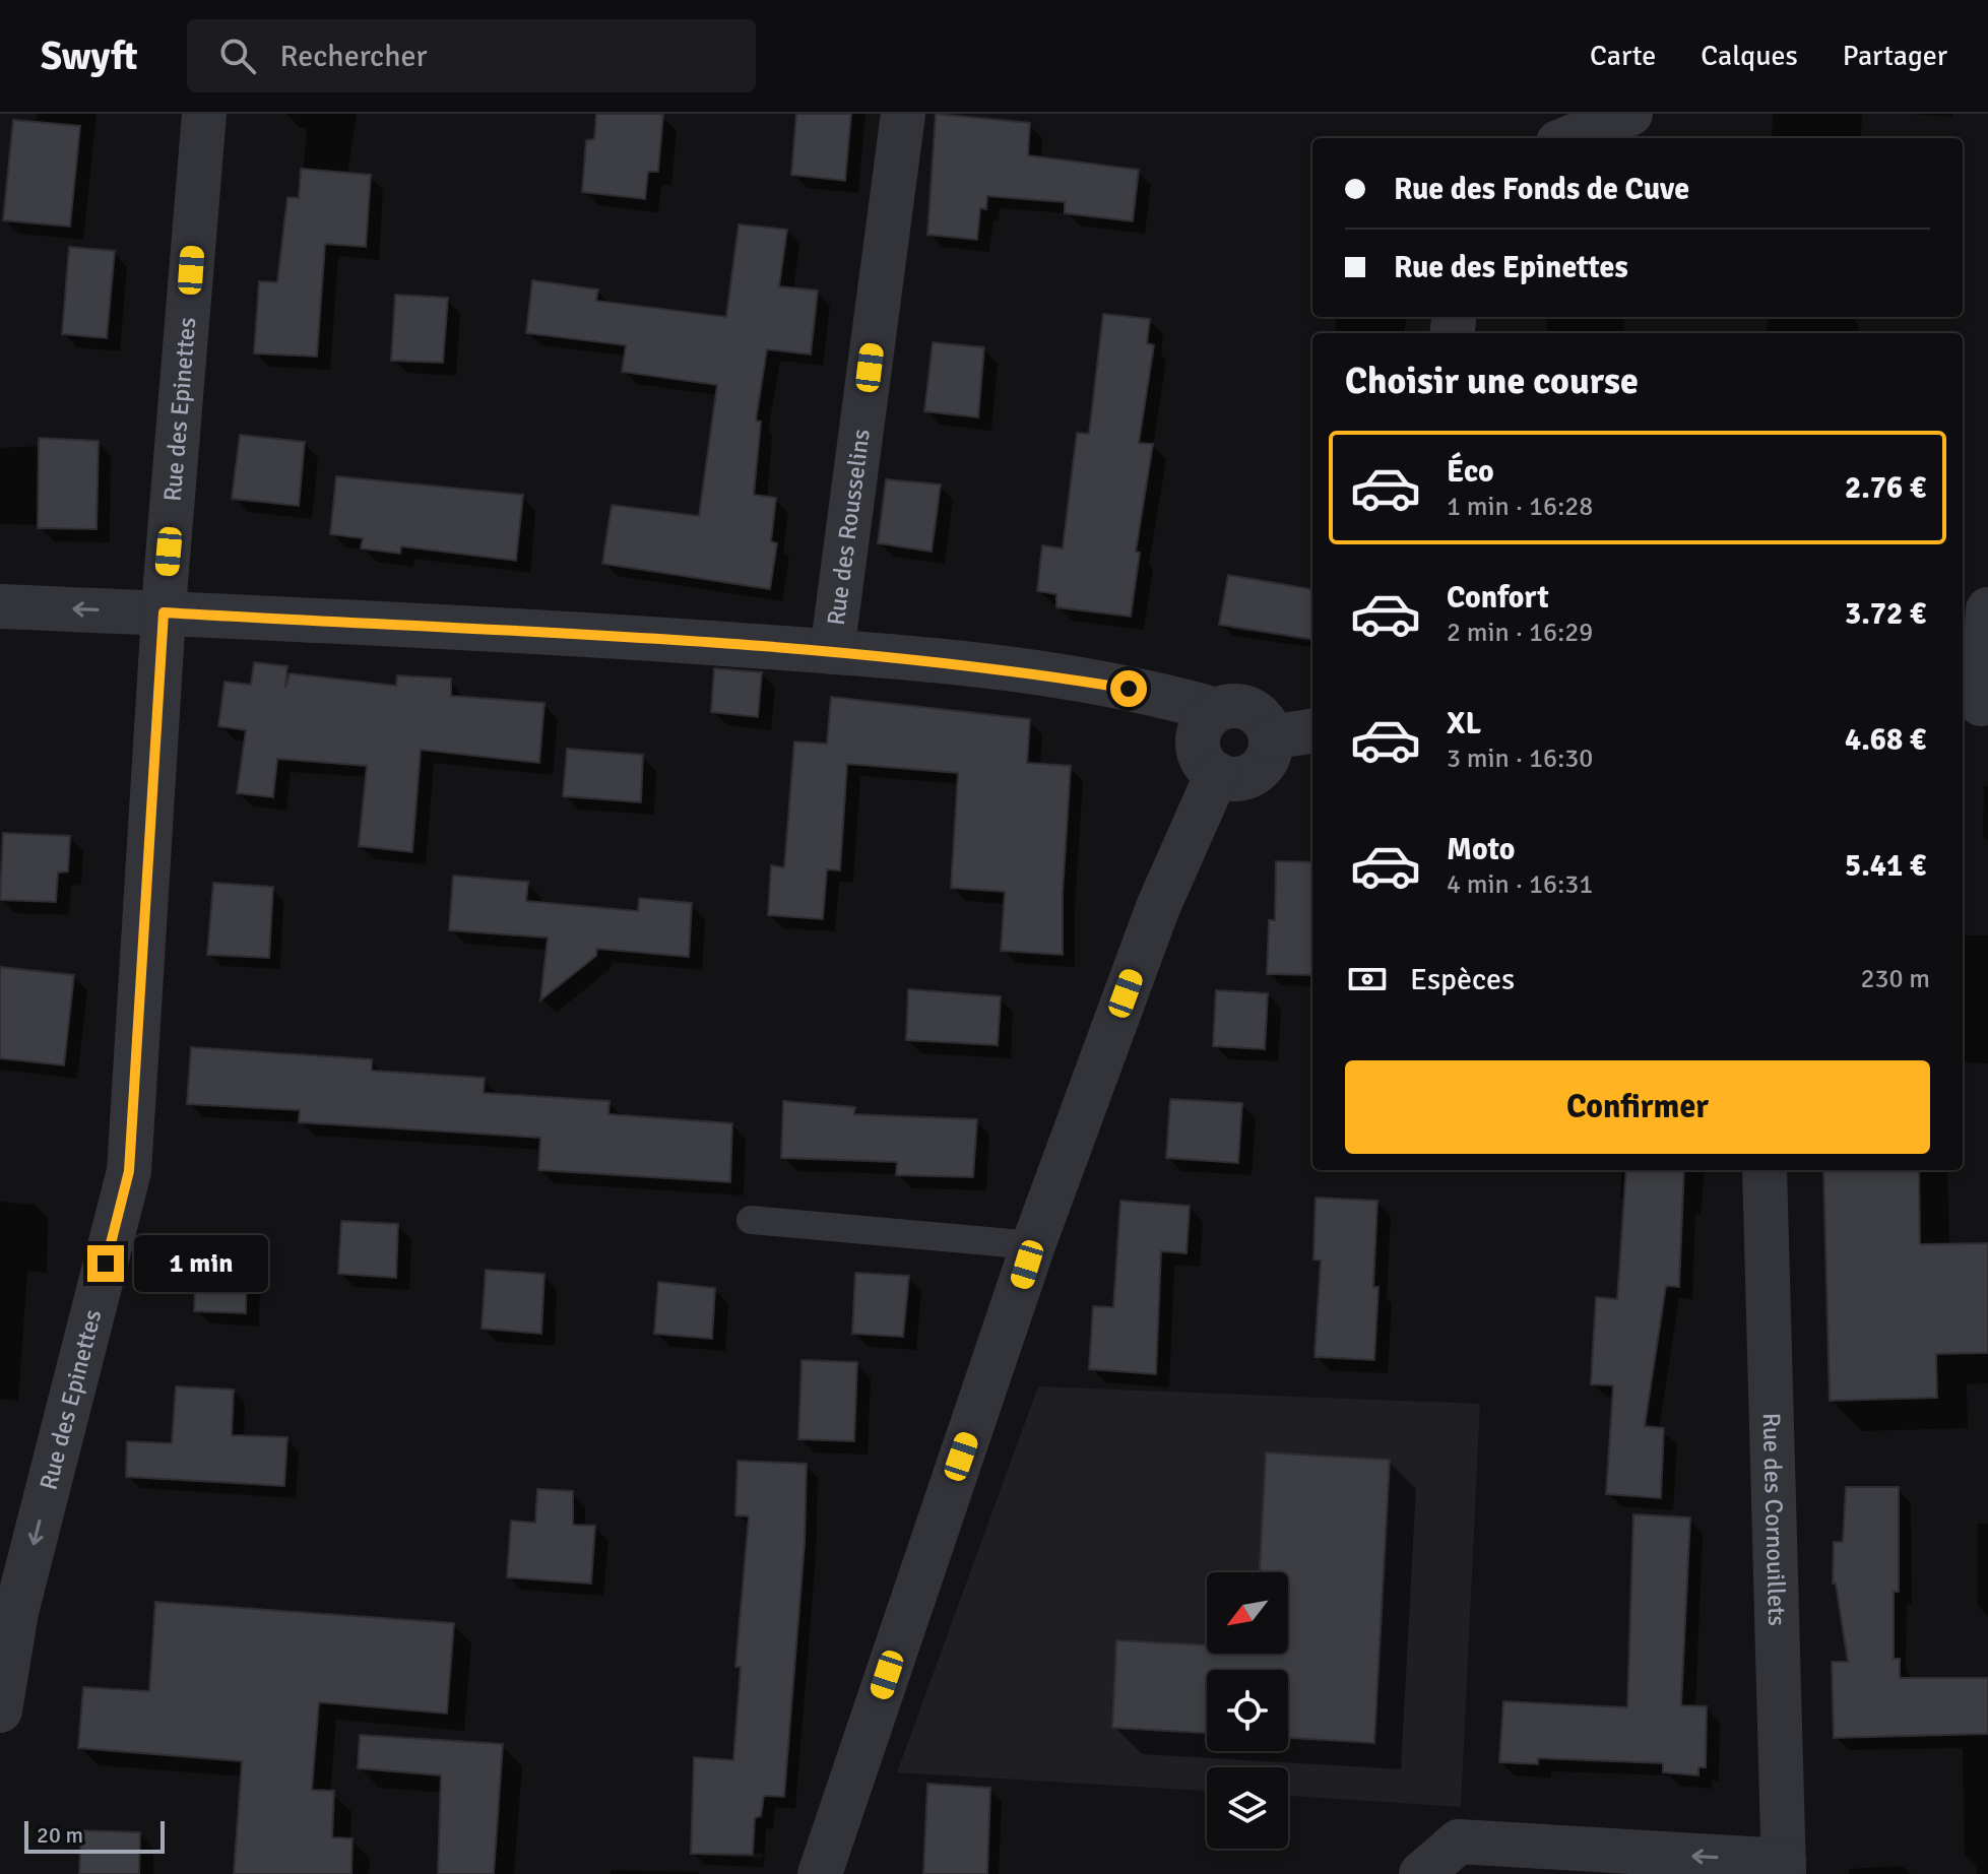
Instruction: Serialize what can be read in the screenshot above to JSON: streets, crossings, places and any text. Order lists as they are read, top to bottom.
{
  "streets": {
    "street": ["Rue des Epinettes", "Rue des Rousselins", "Rue des Cornouillets"]
  },
  "one_way": ["Rue des Epinettes"],
  "scale_bar": "20 m",
  "north": "bottom left",
  "page": {
    "header": "Swyft",
    "search": "Rechercher",
    "nav": ["Carte", "Calques", "Partager"],
    "banner": ["Rue des Fonds de Cuve", "Rue des Epinettes"],
    "heading": "Choisir une course",
    "list": [
      {
        "name": "Éco",
        "note": "1 min · 16:28",
        "value": "2.76 €"
      },
      {
        "name": "Confort",
        "note": "2 min · 16:29",
        "value": "3.72 €"
      },
      {
        "name": "XL",
        "note": "3 min · 16:30",
        "value": "4.68 €"
      },
      {
        "name": "Moto",
        "note": "4 min · 16:31",
        "value": "5.41 €"
      }
    ],
    "pay": ["Espèces", "230 m"],
    "buttons": "Confirmer",
    "bubble": "1 min",
    "scale": "20 m"
  }
}
